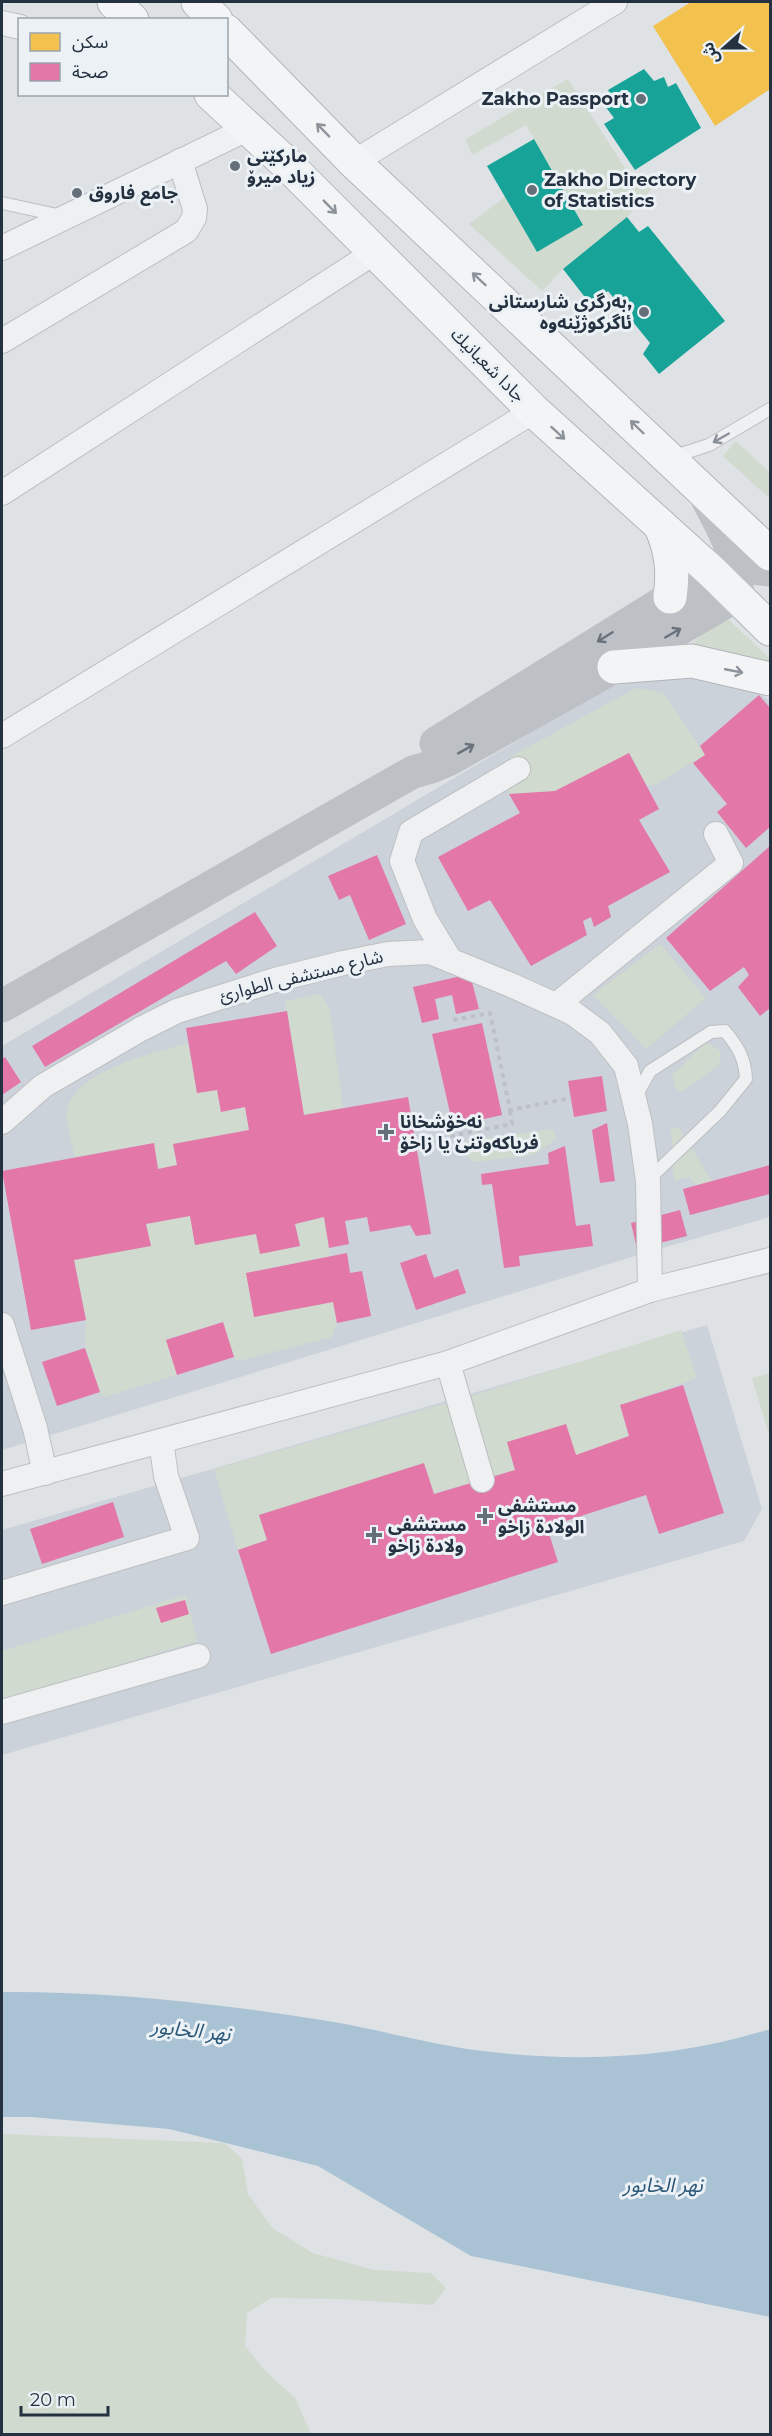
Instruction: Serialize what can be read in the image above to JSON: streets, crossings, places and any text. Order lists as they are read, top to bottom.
{
  "streets": {
    "highway": ["جادا شعبانيك"],
    "street": ["شارع مستشفى الطوارئ"]
  },
  "water": ["نهر الخابور"],
  "places": {
    "other": [
      "Zakho Passport",
      "مارکێتی زیاد میرۆ",
      "Zakho Directory of Statistics",
      "جامع فاروق",
      "بەرگری شارستانی, ئاگرکوژێنەوە"
    ],
    "health": ["نه‌خۆشخانا فرياكه‌وتنێ يا زاخۆ", "مستشفى الولادة زاخو", "مستشفى ولادة زاخو"]
  },
  "legend": ["سكن", "صحة"],
  "scale_bar": "20 m",
  "north": "left"
}
